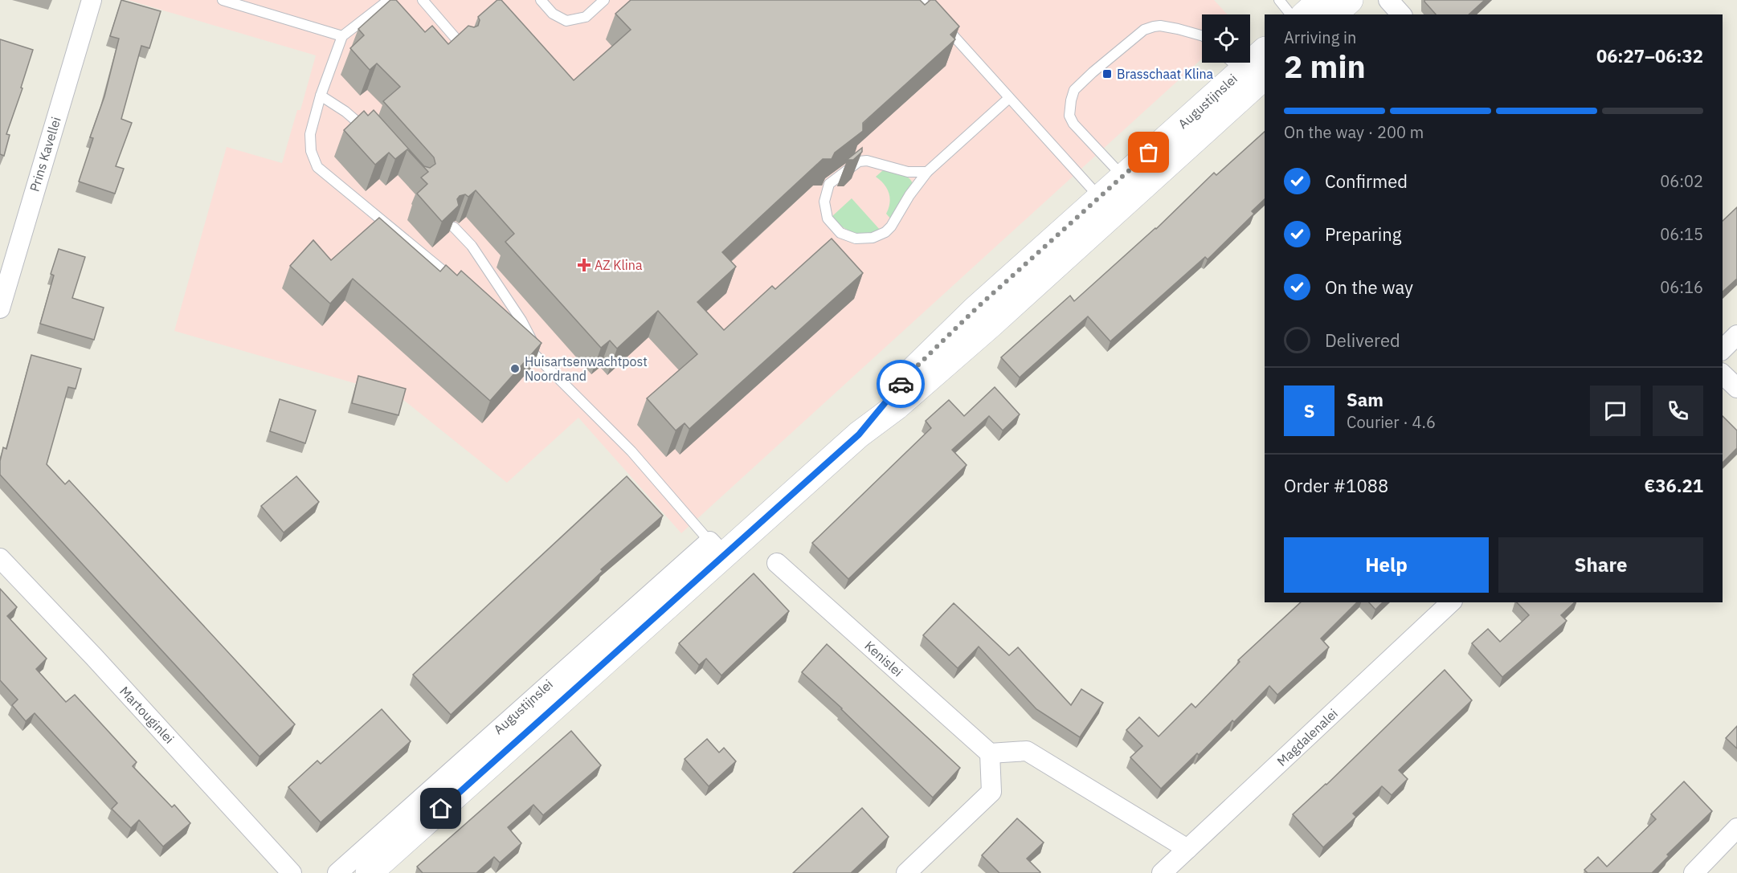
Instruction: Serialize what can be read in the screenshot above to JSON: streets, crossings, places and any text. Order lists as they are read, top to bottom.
{
  "streets": {
    "street": [
      "Augustijnslei",
      "Prins Kavellei",
      "Kenislei",
      "Martouginlei",
      "Magdalenalei"
    ]
  },
  "places": {
    "transit": ["Brasschaat Klina"],
    "health": ["AZ Klina"],
    "other": ["Huisartsenwachtpost Noordrand"]
  },
  "page": {
    "heading": ["2 min", "Arriving in", "06:27–06:32"],
    "panel": [
      "Sam",
      "Courier · 4.6",
      "Order #1088",
      "€36.21"
    ],
    "bar": "On the way · 200 m",
    "list": [
      ["Confirmed", "06:02"],
      ["Preparing", "06:15"],
      ["On the way", "06:16"],
      "Delivered"
    ],
    "round": "S",
    "buttons": ["Help", "Share"]
  }
}
